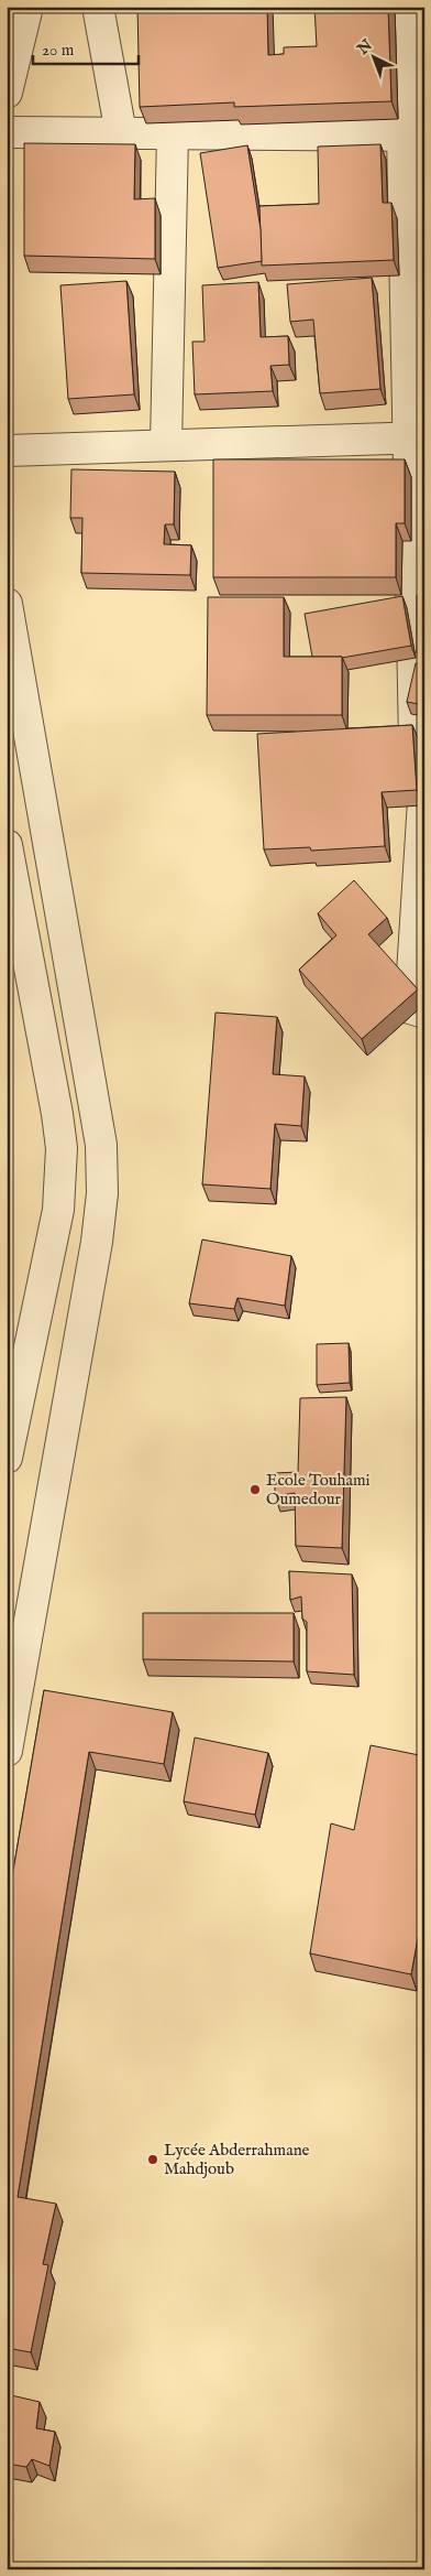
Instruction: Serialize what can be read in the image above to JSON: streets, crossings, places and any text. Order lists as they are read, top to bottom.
{
  "places": ["Ecole Touhami Oumedour", "Lycée Abderrahmane Mahdjoub"],
  "scale_bar": "20 m",
  "north": "top left"
}
